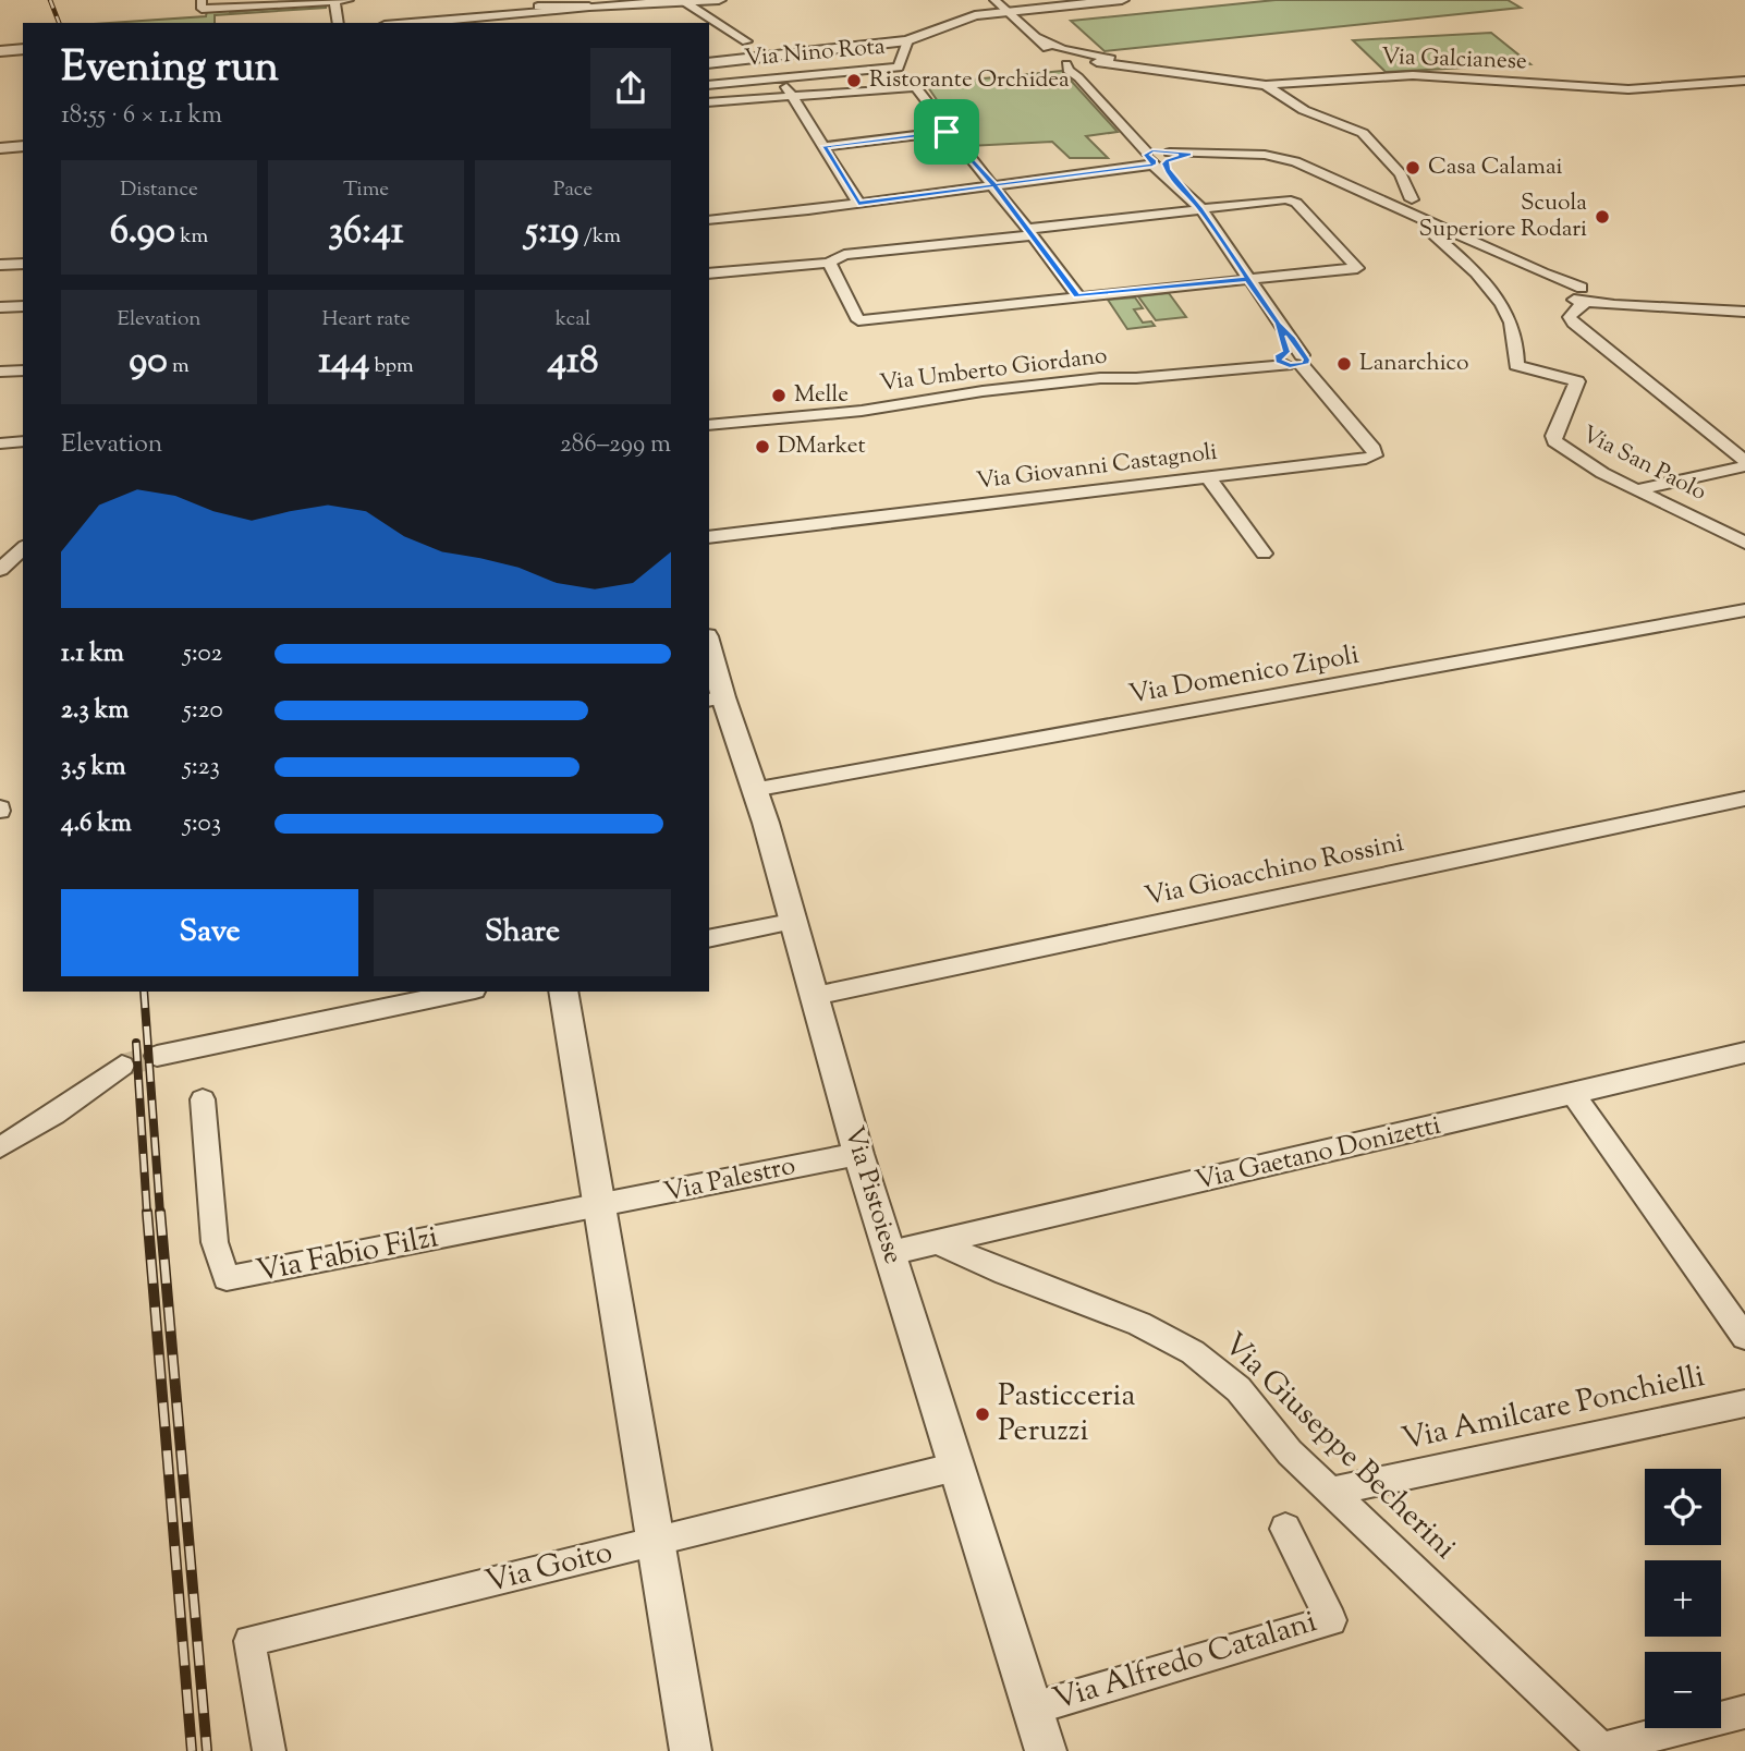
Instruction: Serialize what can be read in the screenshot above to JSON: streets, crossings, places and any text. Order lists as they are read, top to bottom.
{
  "streets": {
    "street": [
      "Via Nino Rota",
      "Via Galcianese",
      "Via Umberto Giordano",
      "Via San Paolo",
      "Via Giovanni Castagnoli",
      "Via Domenico Zipoli",
      "Via Gioacchino Rossini",
      "Via Gaetano Donizetti",
      "Via Palestro",
      "Via Pistoiese",
      "Via Fabio Filzi",
      "Via Amilcare Ponchielli",
      "Via Giuseppe Becherini",
      "Via Goito",
      "Via Alfredo Catalani"
    ]
  },
  "crossings": [
    ["Via Umberto Giordano", "Via Giovanni Castagnoli"],
    ["Via Domenico Zipoli", "Via Pistoiese"],
    ["Via Gioacchino Rossini", "Via Pistoiese"],
    ["Via Gaetano Donizetti", "Via Pistoiese"],
    ["Via Gaetano Donizetti", "Via Giuseppe Becherini"],
    ["Via Palestro", "Via Pistoiese"],
    ["Via Palestro", "Via Fabio Filzi"],
    ["Via Pistoiese", "Via Goito"],
    ["Via Pistoiese", "Via Alfredo Catalani"],
    ["Via Amilcare Ponchielli", "Via Giuseppe Becherini"]
  ],
  "places": [
    "Ristorante Orchidea",
    "Casa Calamai",
    "Scuola Superiore Rodari",
    "Lanarchico",
    "Melle",
    "DMarket",
    "Pasticceria Peruzzi"
  ],
  "page": {
    "heading": ["Evening run", "18:55 · 6 × 1.1 km"],
    "stats": [
      ["Distance", "6.90 km"],
      ["Time", "36:41"],
      ["Pace", "5:19 /km"],
      ["Elevation", "90 m"],
      ["Heart rate", "144 bpm"],
      ["kcal", "418"]
    ],
    "chart": ["Elevation", "286–299 m"],
    "list": [
      {
        "name": "1.1 km",
        "note": "5:02"
      },
      {
        "name": "2.3 km",
        "note": "5:20"
      },
      {
        "name": "3.5 km",
        "note": "5:23"
      },
      {
        "name": "4.6 km",
        "note": "5:03"
      }
    ],
    "buttons": ["Save", "Share"],
    "map_buttons": ["+", "−"]
  }
}
